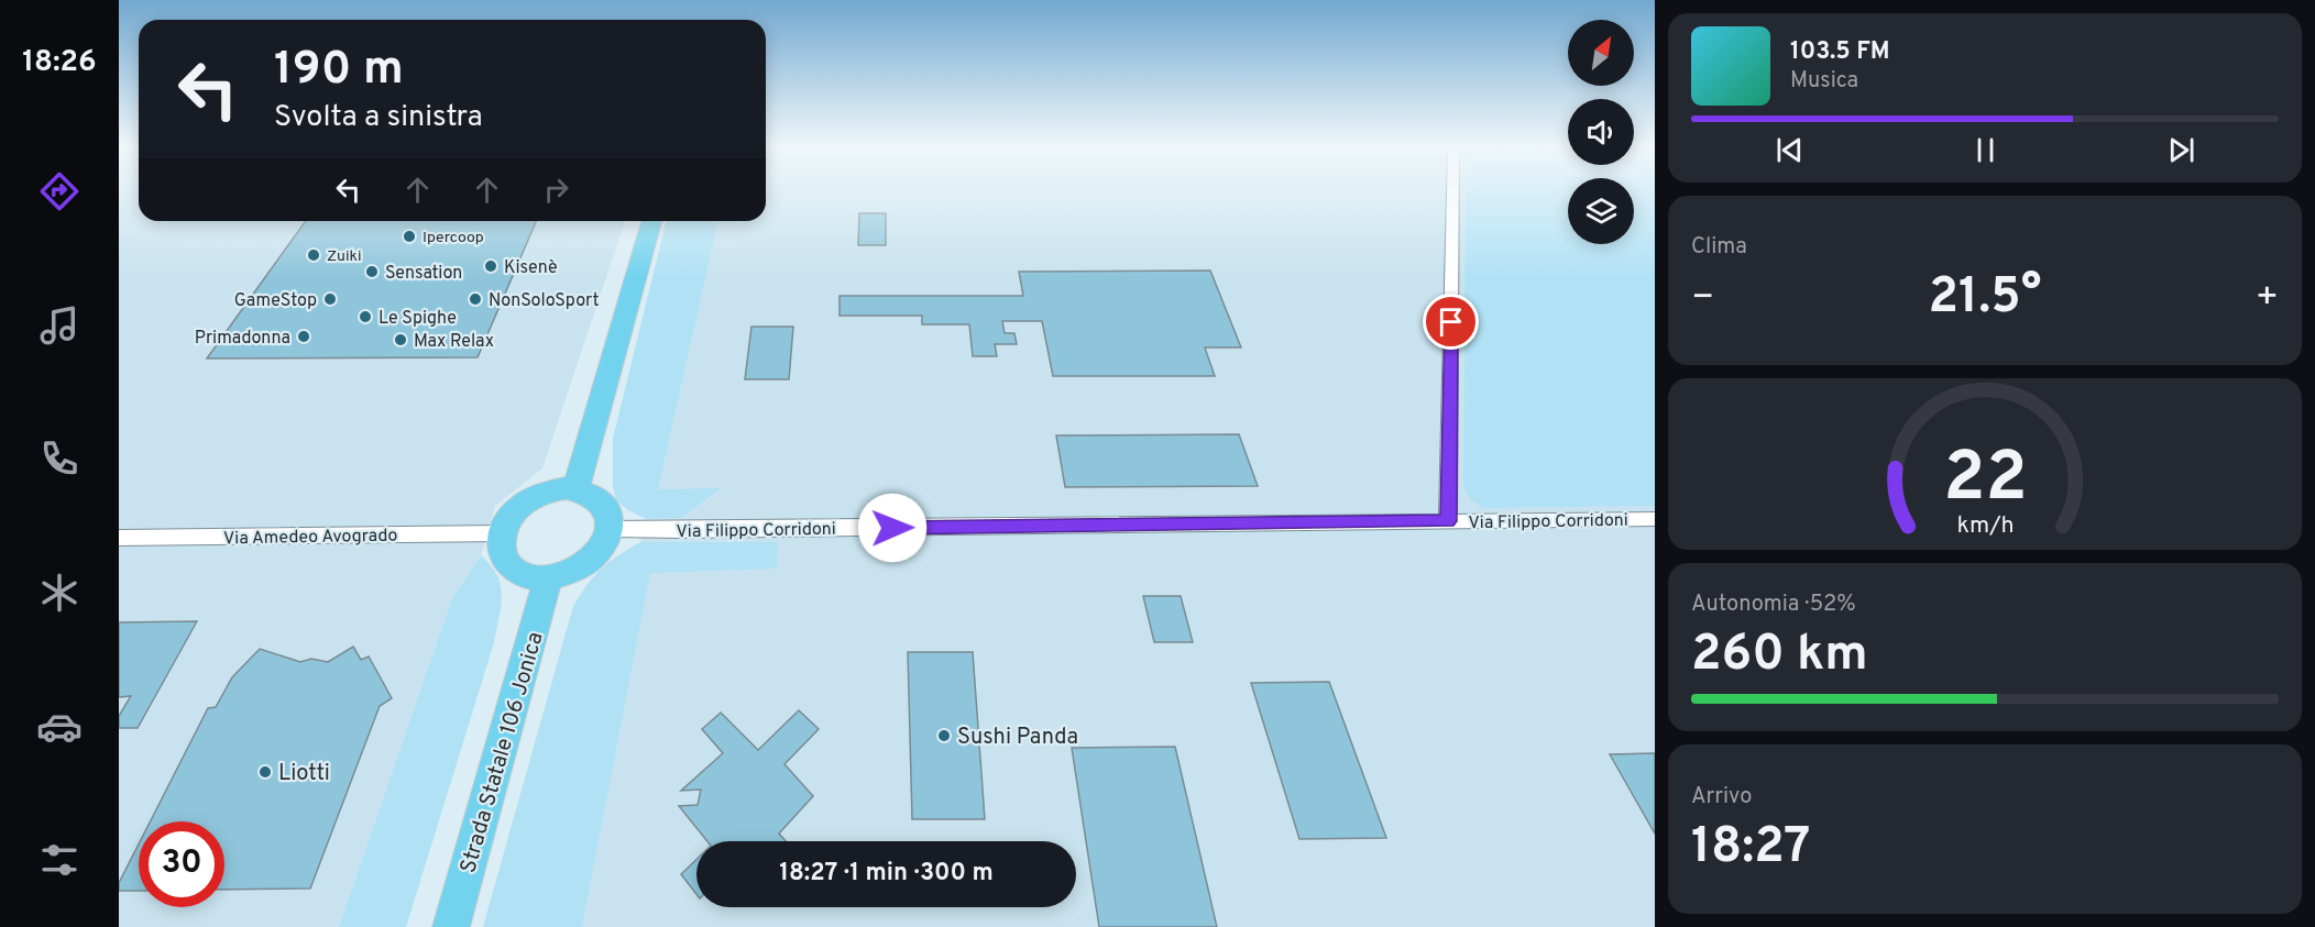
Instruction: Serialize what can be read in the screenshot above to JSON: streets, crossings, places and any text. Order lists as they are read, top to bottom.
{
  "streets": {
    "main road": ["Strada Statale 106 Jonica"],
    "street": ["Via Filippo Corridoni", "Via Amedeo Avogrado"]
  },
  "crossings": [
    ["Via Filippo Corridoni", "Via Amedeo Avogrado"],
    ["Via Filippo Corridoni", "Strada Statale 106 Jonica"],
    ["Via Amedeo Avogrado", "Strada Statale 106 Jonica"]
  ],
  "places": [
    "Ipercoop",
    "Zuiki",
    "Kisenè",
    "Sensation",
    "GameStop",
    "NonSoloSport",
    "Le Spighe",
    "Primadonna",
    "Max Relax",
    "Sushi Panda",
    "Liotti"
  ],
  "north": "top right",
  "page": {
    "tabs": "18:26",
    "turn": ["190 m", "Svolta a sinistra"],
    "song": ["103.5 FM", "Musica"],
    "tile": [
      "Clima",
      ["Autonomia · 52%", "260 km"],
      ["Arrivo", "18:27"]
    ],
    "heat": ["−", "21.5°", "+"],
    "limit": "30",
    "trip": "18:27 · 1 min · 300 m",
    "gauge": ["22", "km/h"]
  }
}
